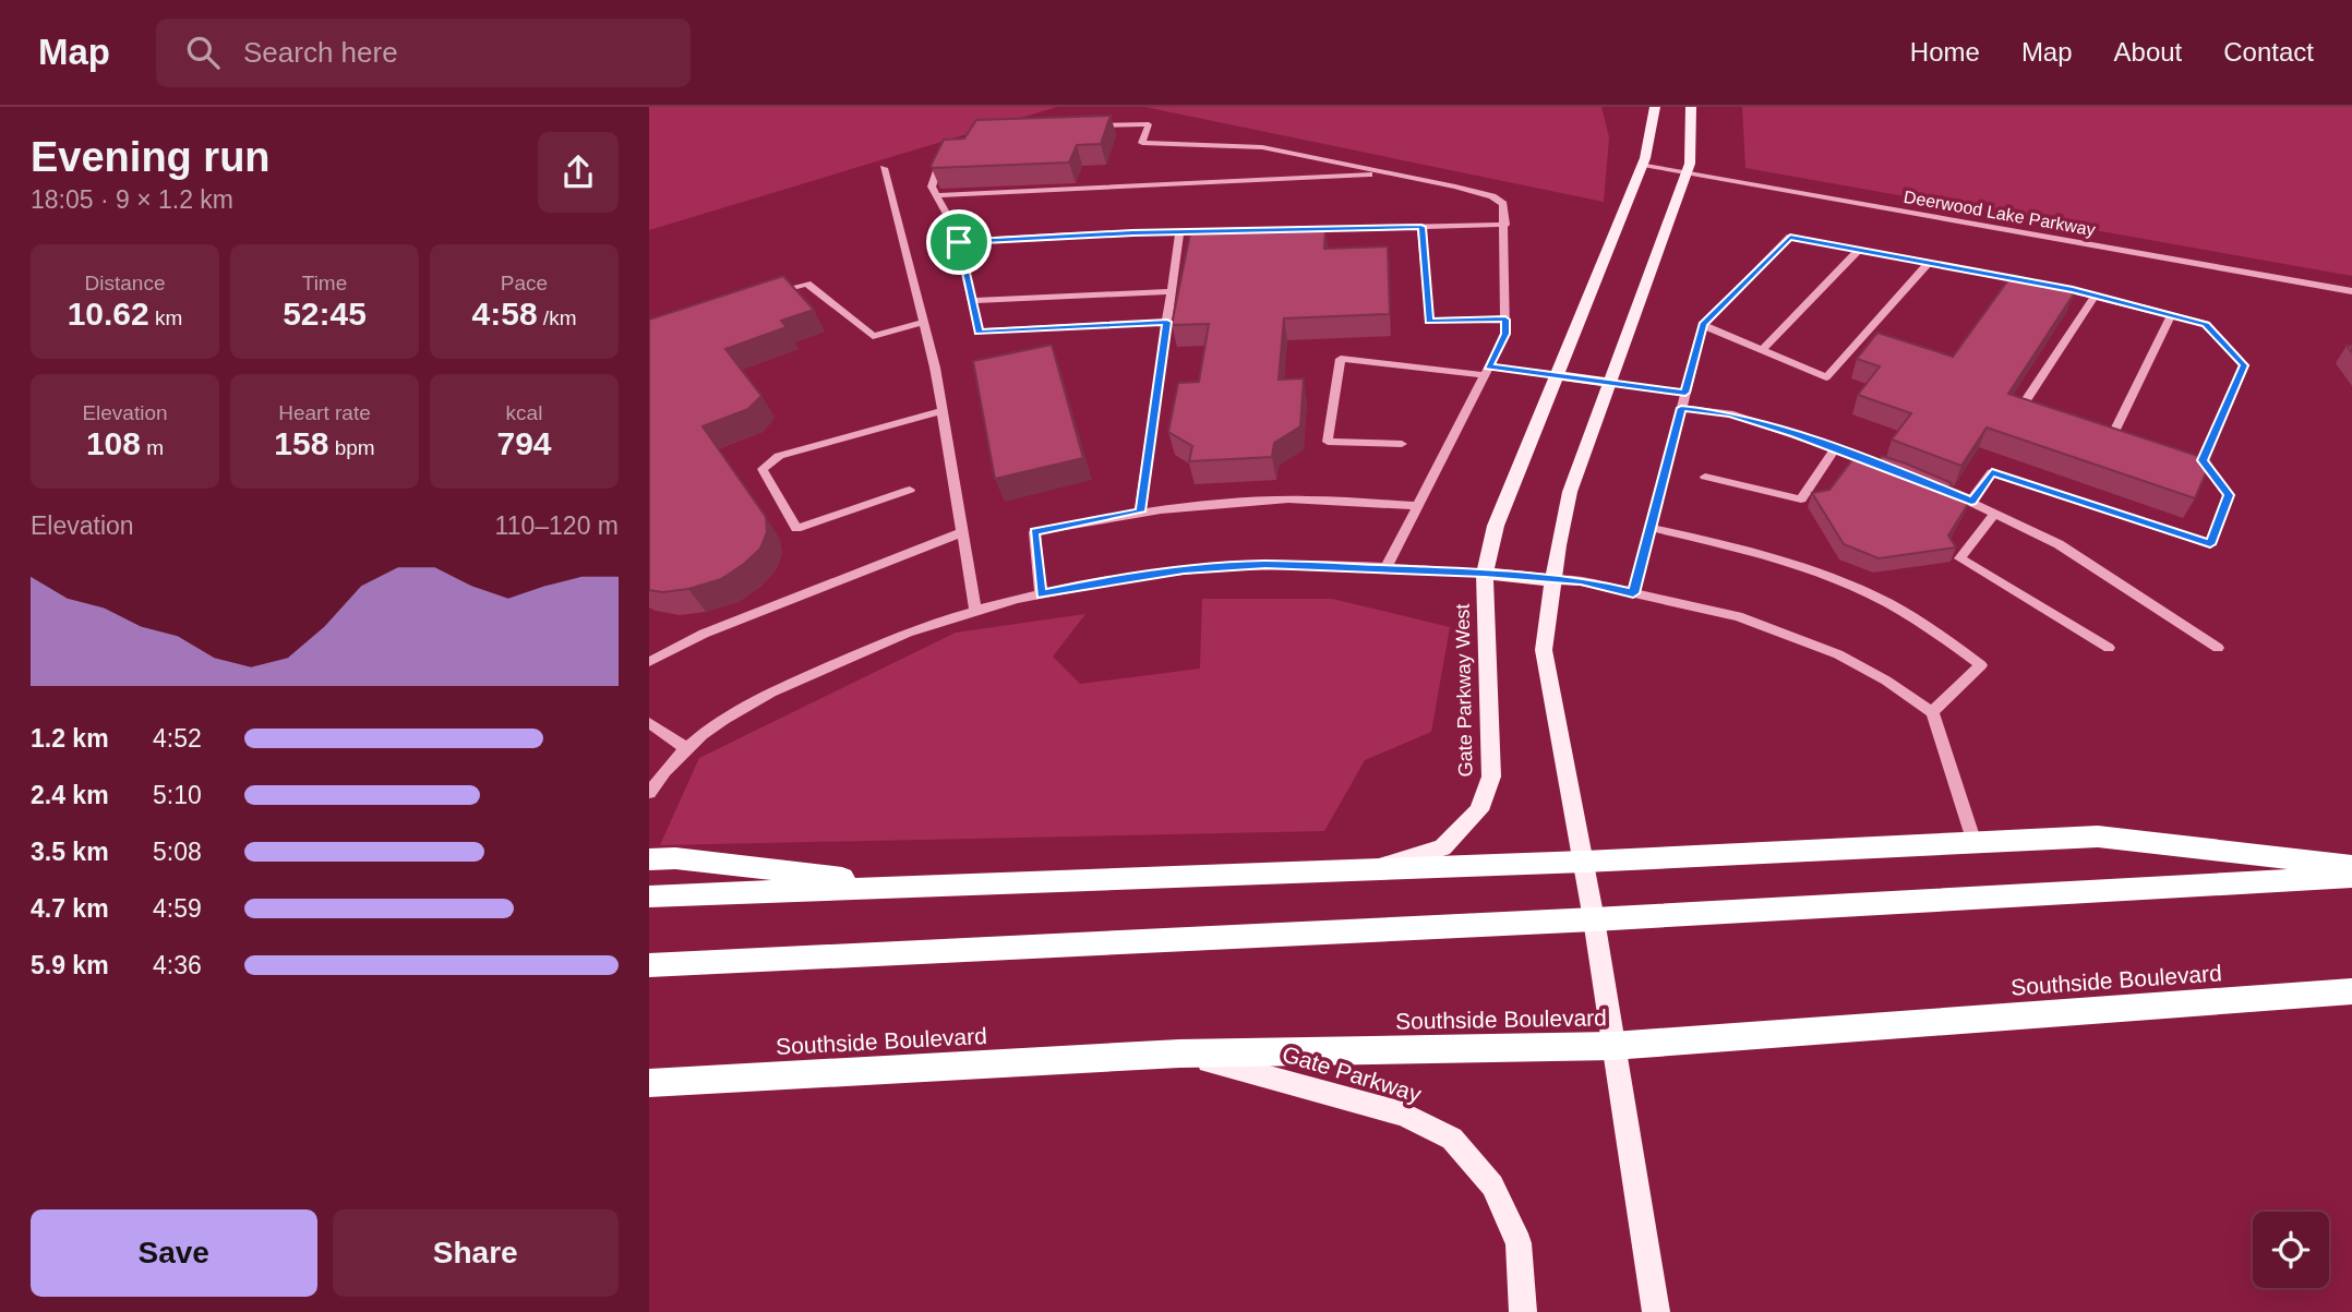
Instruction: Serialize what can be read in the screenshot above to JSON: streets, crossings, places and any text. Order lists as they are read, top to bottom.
{
  "streets": {
    "highway": ["Southside Boulevard"],
    "main road": ["Gate Parkway West", "Gate Parkway"],
    "street": ["Deerwood Lake Parkway"]
  },
  "crossings": [
    ["Deerwood Lake Parkway", "Gate Parkway West"],
    ["Southside Boulevard", "Gate Parkway"]
  ],
  "page": {
    "header": "Map",
    "search": "Search here",
    "nav": [
      "Home",
      "Map",
      "About",
      "Contact"
    ],
    "heading": ["Evening run", "18:05 · 9 × 1.2 km"],
    "stats": [
      ["Distance", "10.62 km"],
      ["Time", "52:45"],
      ["Pace", "4:58 /km"],
      ["Elevation", "108 m"],
      ["Heart rate", "158 bpm"],
      ["kcal", "794"]
    ],
    "chart": ["Elevation", "110–120 m"],
    "list": [
      {
        "name": "1.2 km",
        "note": "4:52"
      },
      {
        "name": "2.4 km",
        "note": "5:10"
      },
      {
        "name": "3.5 km",
        "note": "5:08"
      },
      {
        "name": "4.7 km",
        "note": "4:59"
      },
      {
        "name": "5.9 km",
        "note": "4:36"
      }
    ],
    "buttons": ["Save", "Share"]
  }
}
